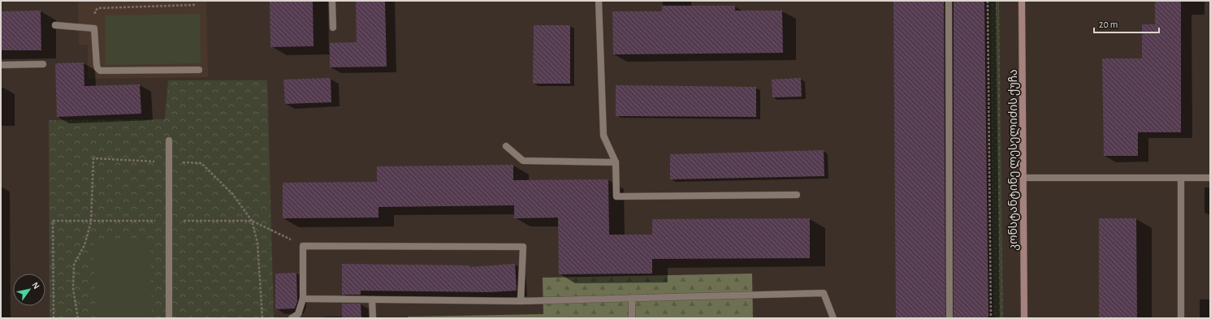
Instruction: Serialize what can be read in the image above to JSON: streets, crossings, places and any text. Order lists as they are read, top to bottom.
{
  "streets": {
    "street": ["კონსტანტინე ლესელიძის ქუჩა"]
  },
  "scale_bar": "20 m",
  "north": "top right"
}
